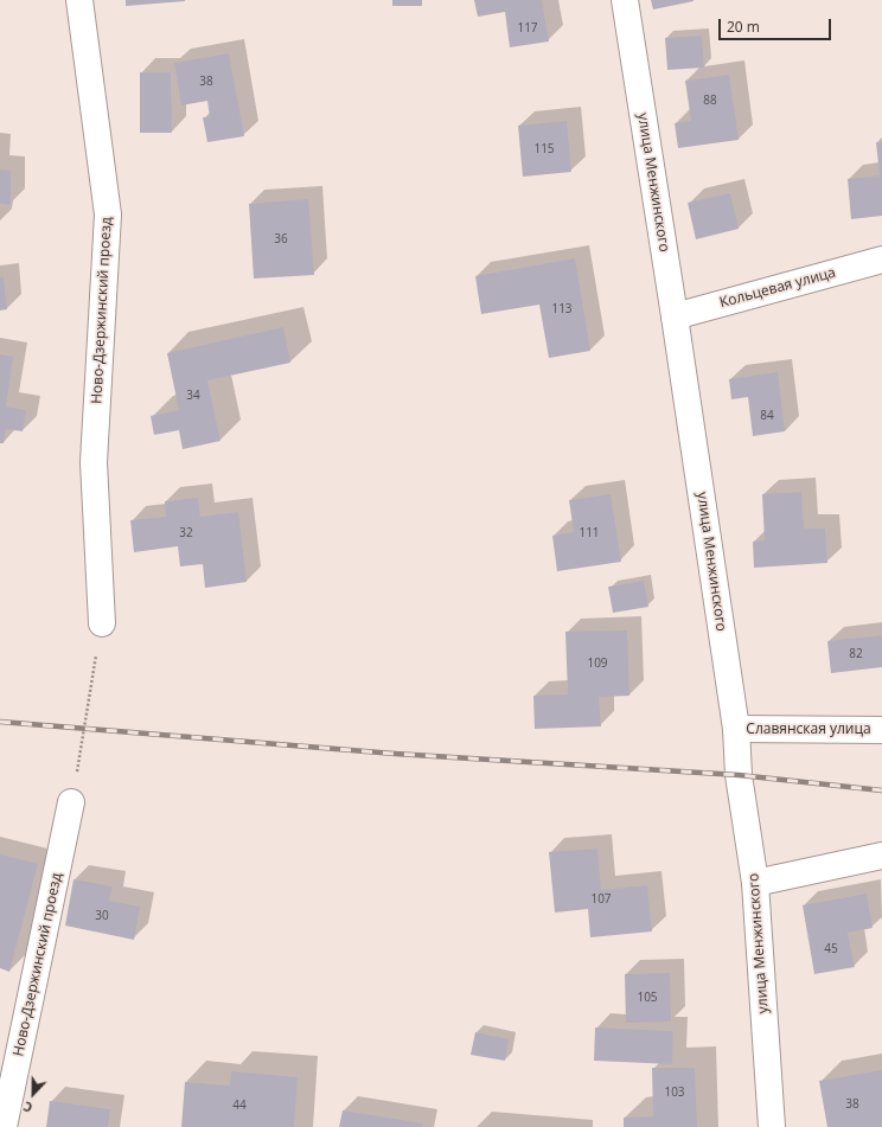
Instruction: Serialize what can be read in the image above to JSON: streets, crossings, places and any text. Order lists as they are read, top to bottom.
{
  "streets": {
    "street": [
      "улица Менжинского",
      "Кольцевая улица",
      "Ново-Дзержинский проезд",
      "Славянская улица"
    ]
  },
  "crossings": [
    ["улица Менжинского", "Кольцевая улица"],
    ["улица Менжинского", "Славянская улица"]
  ],
  "house_numbers": [
    "117",
    "38",
    "88",
    "115",
    "36",
    "113",
    "34",
    "84",
    "32",
    "111",
    "82",
    "109",
    "107",
    "30",
    "45",
    "105",
    "103",
    "38",
    "44"
  ],
  "scale_bar": "20 m",
  "north": "bottom"
}
